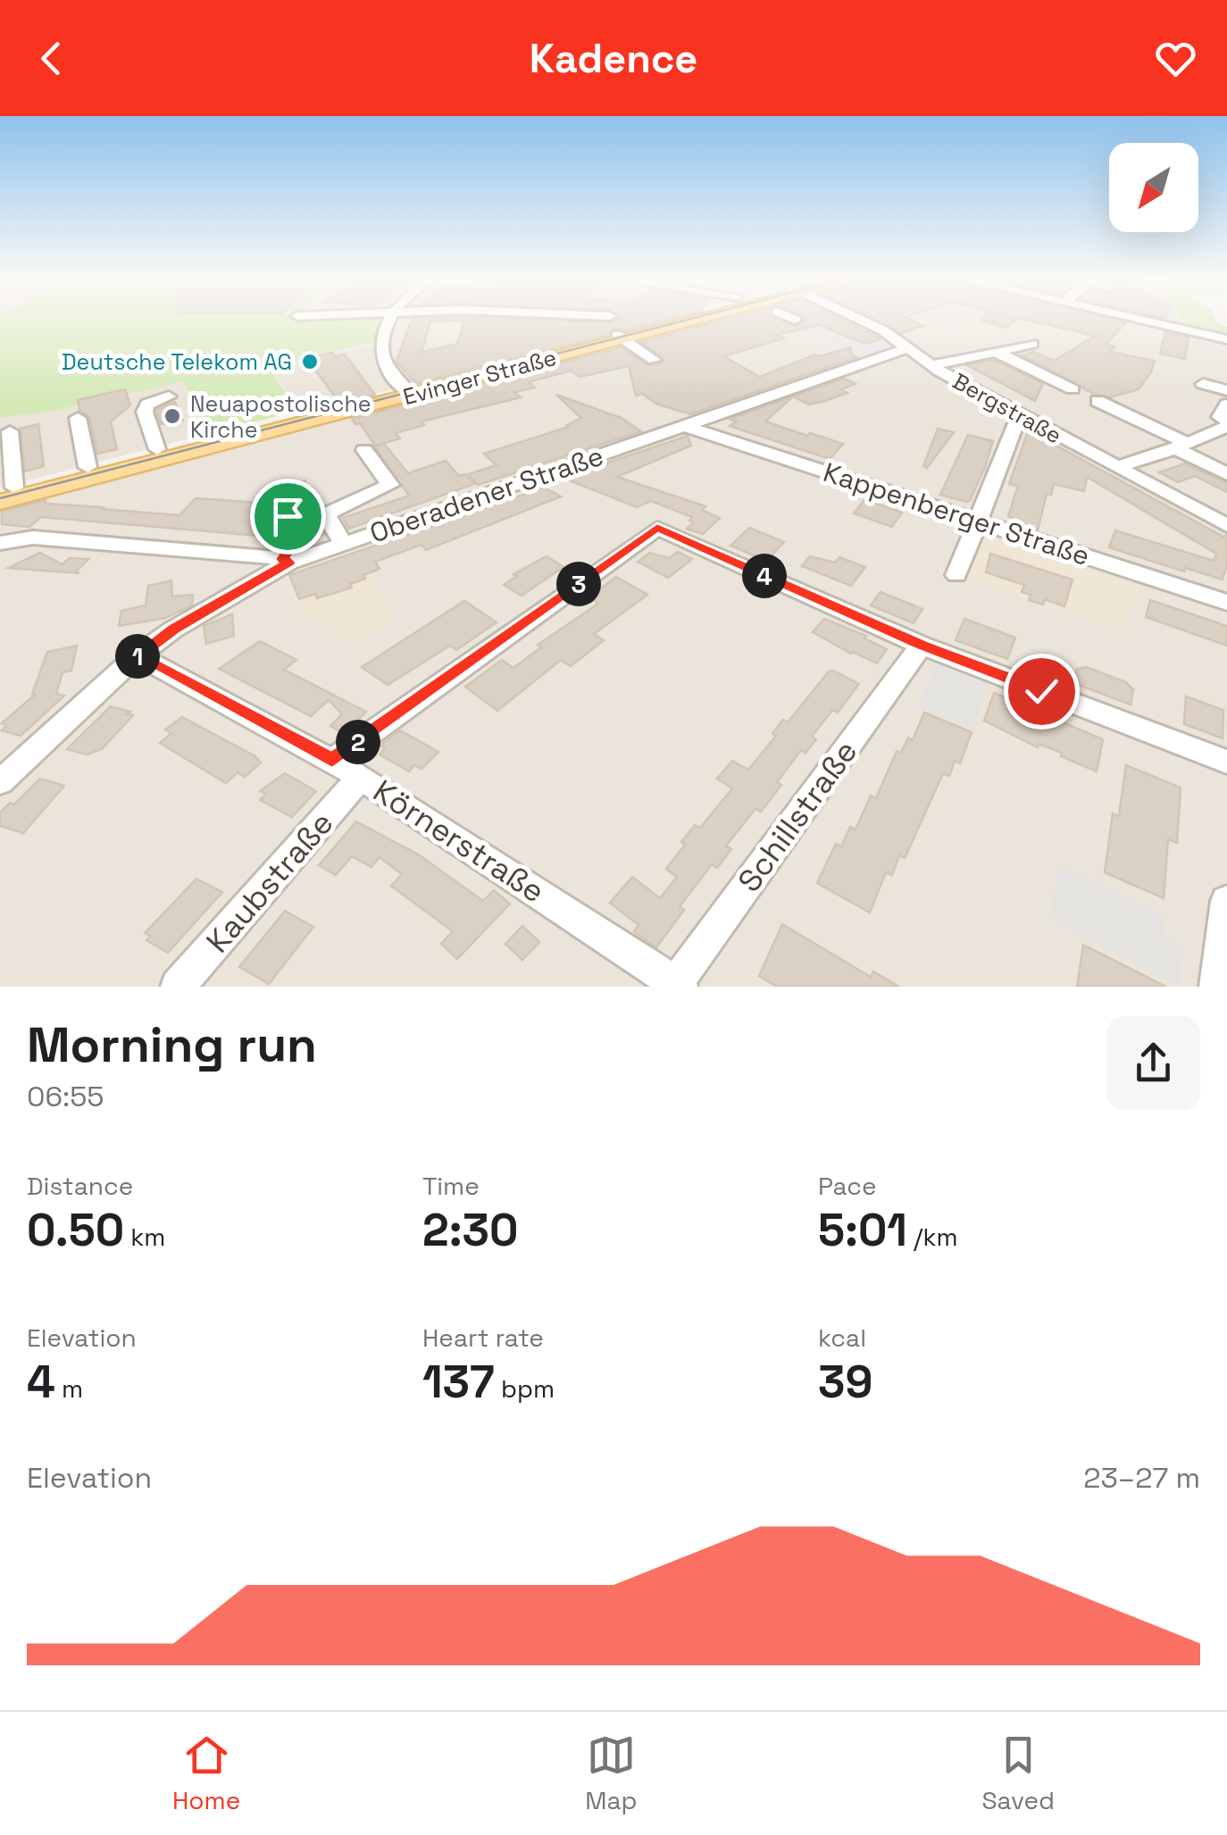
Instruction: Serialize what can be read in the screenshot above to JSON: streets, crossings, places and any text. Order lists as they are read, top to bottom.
{
  "streets": {
    "main road": ["Evinger Straße"],
    "street": [
      "Bergstraße",
      "Oberadener Straße",
      "Kappenberger Straße",
      "Schillstraße",
      "Körnerstraße",
      "Kaubstraße"
    ]
  },
  "crossings": [
    ["Bergstraße", "Oberadener Straße"],
    ["Oberadener Straße", "Kappenberger Straße"],
    ["Schillstraße", "Körnerstraße"],
    ["Körnerstraße", "Kaubstraße"]
  ],
  "places": ["Deutsche Telekom AG", "Neuapostolische Kirche"],
  "north": "bottom left",
  "page": {
    "header": "Kadence",
    "pins": [
      "4",
      "3",
      "1",
      "2"
    ],
    "heading": ["Morning run", "06:55"],
    "stats": [
      ["Distance", "0.50 km"],
      ["Time", "2:30"],
      ["Pace", "5:01 /km"],
      ["Elevation", "4 m"],
      ["Heart rate", "137 bpm"],
      ["kcal", "39"]
    ],
    "chart": ["Elevation", "23–27 m"],
    "tabs": ["Home", "Map", "Saved"]
  }
}
